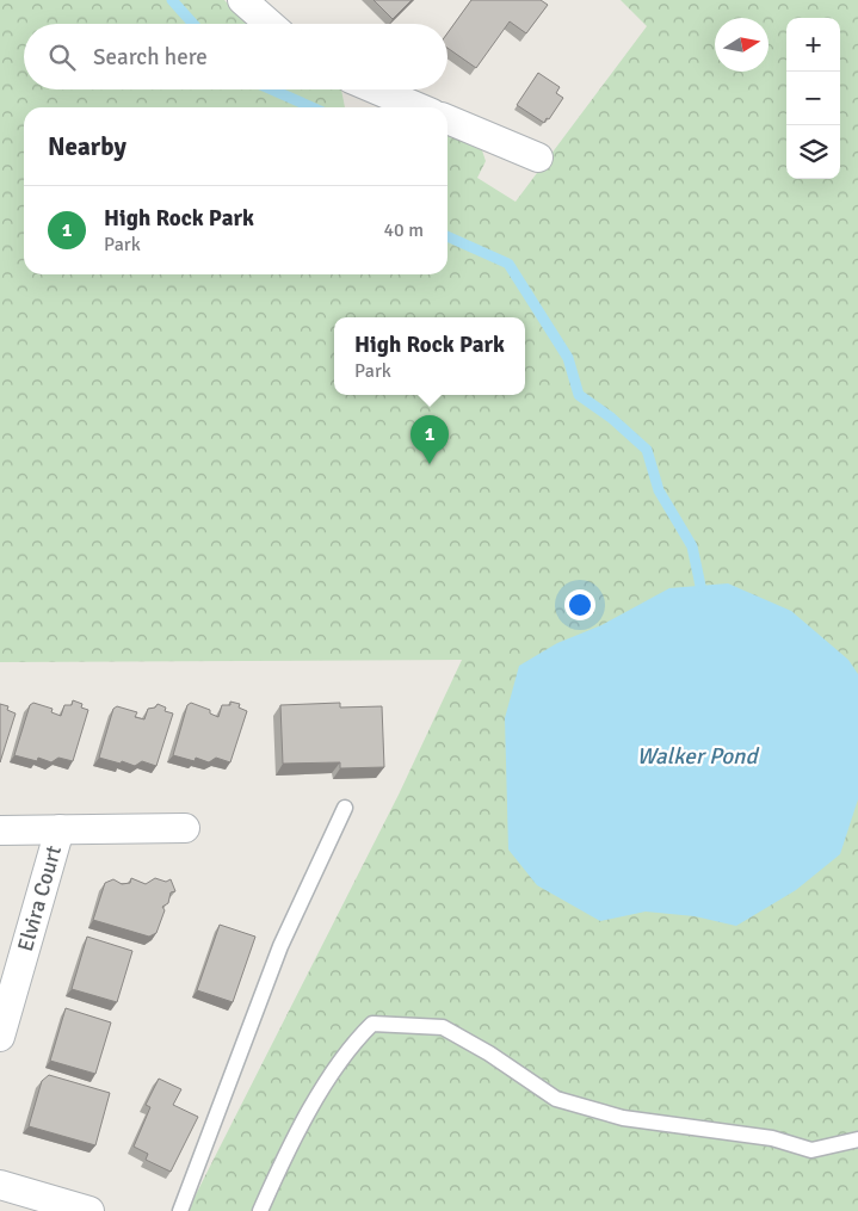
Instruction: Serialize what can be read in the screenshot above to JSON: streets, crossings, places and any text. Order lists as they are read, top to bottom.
{
  "streets": {
    "street": ["Elvira Court"]
  },
  "water": ["Walker Pond"],
  "north": "right",
  "page": {
    "map_buttons": ["+", "−"],
    "search": "Search here",
    "heading": "Nearby",
    "list": [
      {
        "mark": "1",
        "name": "High Rock Park",
        "note": "Park",
        "value": "40 m"
      }
    ],
    "popup": ["High Rock Park", "Park"],
    "pins": "1"
  }
}
